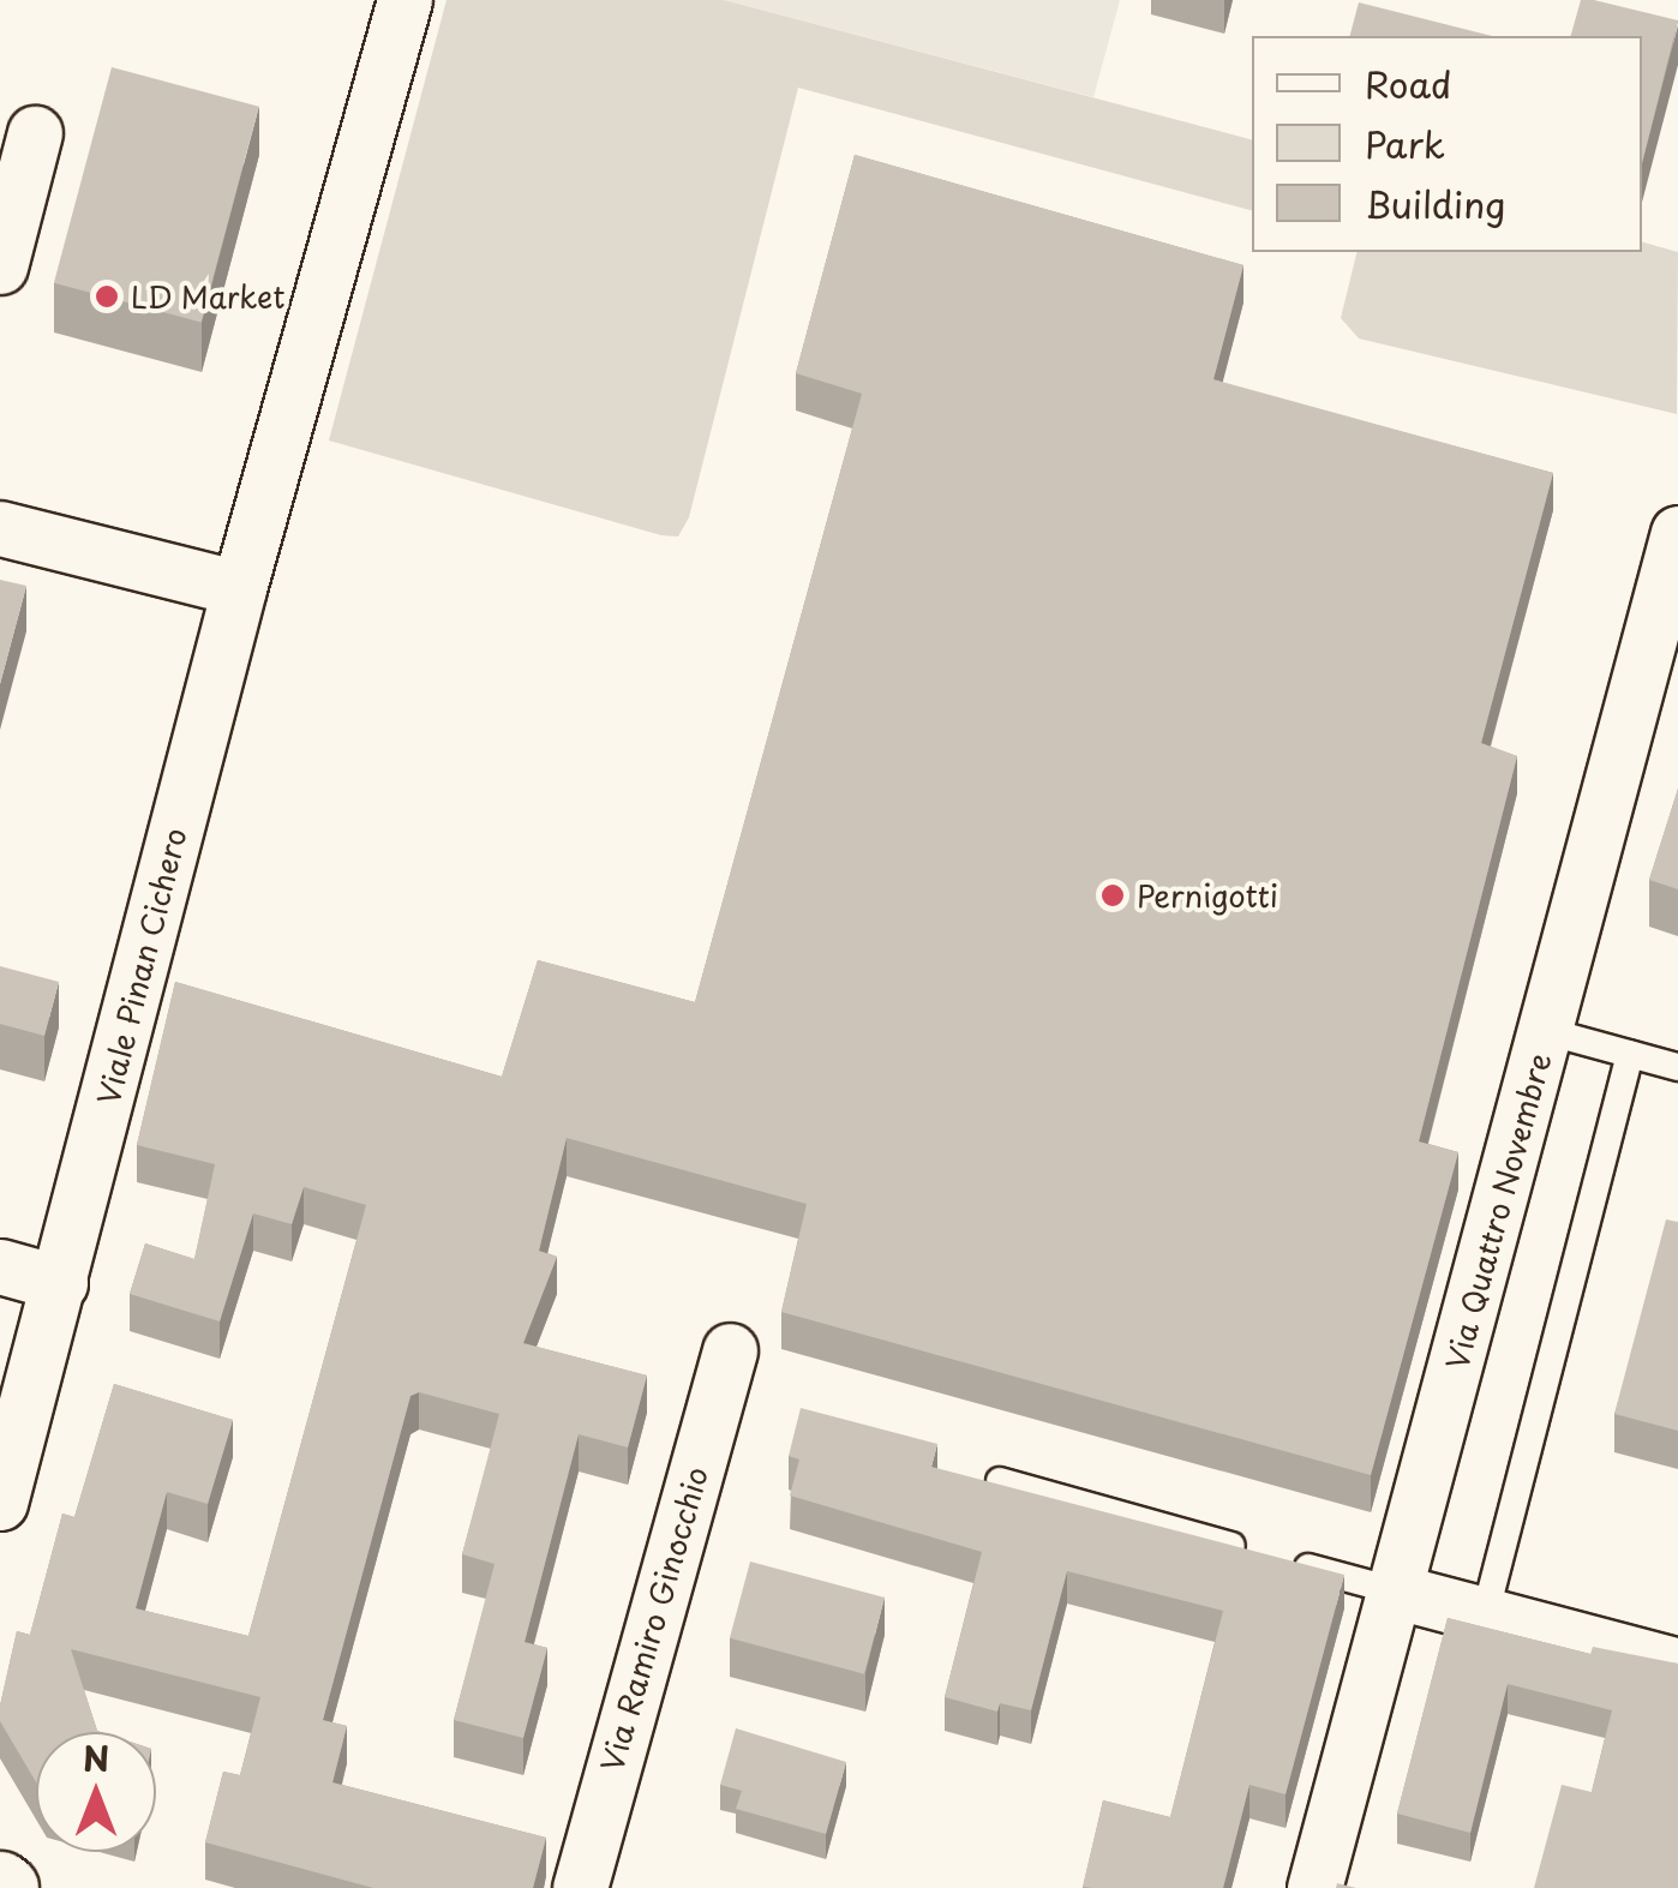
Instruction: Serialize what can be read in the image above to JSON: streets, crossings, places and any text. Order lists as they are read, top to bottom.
{
  "streets": {
    "street": ["Viale Pinan Cichero", "Via Quattro Novembre", "Via Ramiro Ginocchio"]
  },
  "places": ["LD Market", "Pernigotti"],
  "legend": ["Road", "Park", "Building"],
  "north": "top"
}
